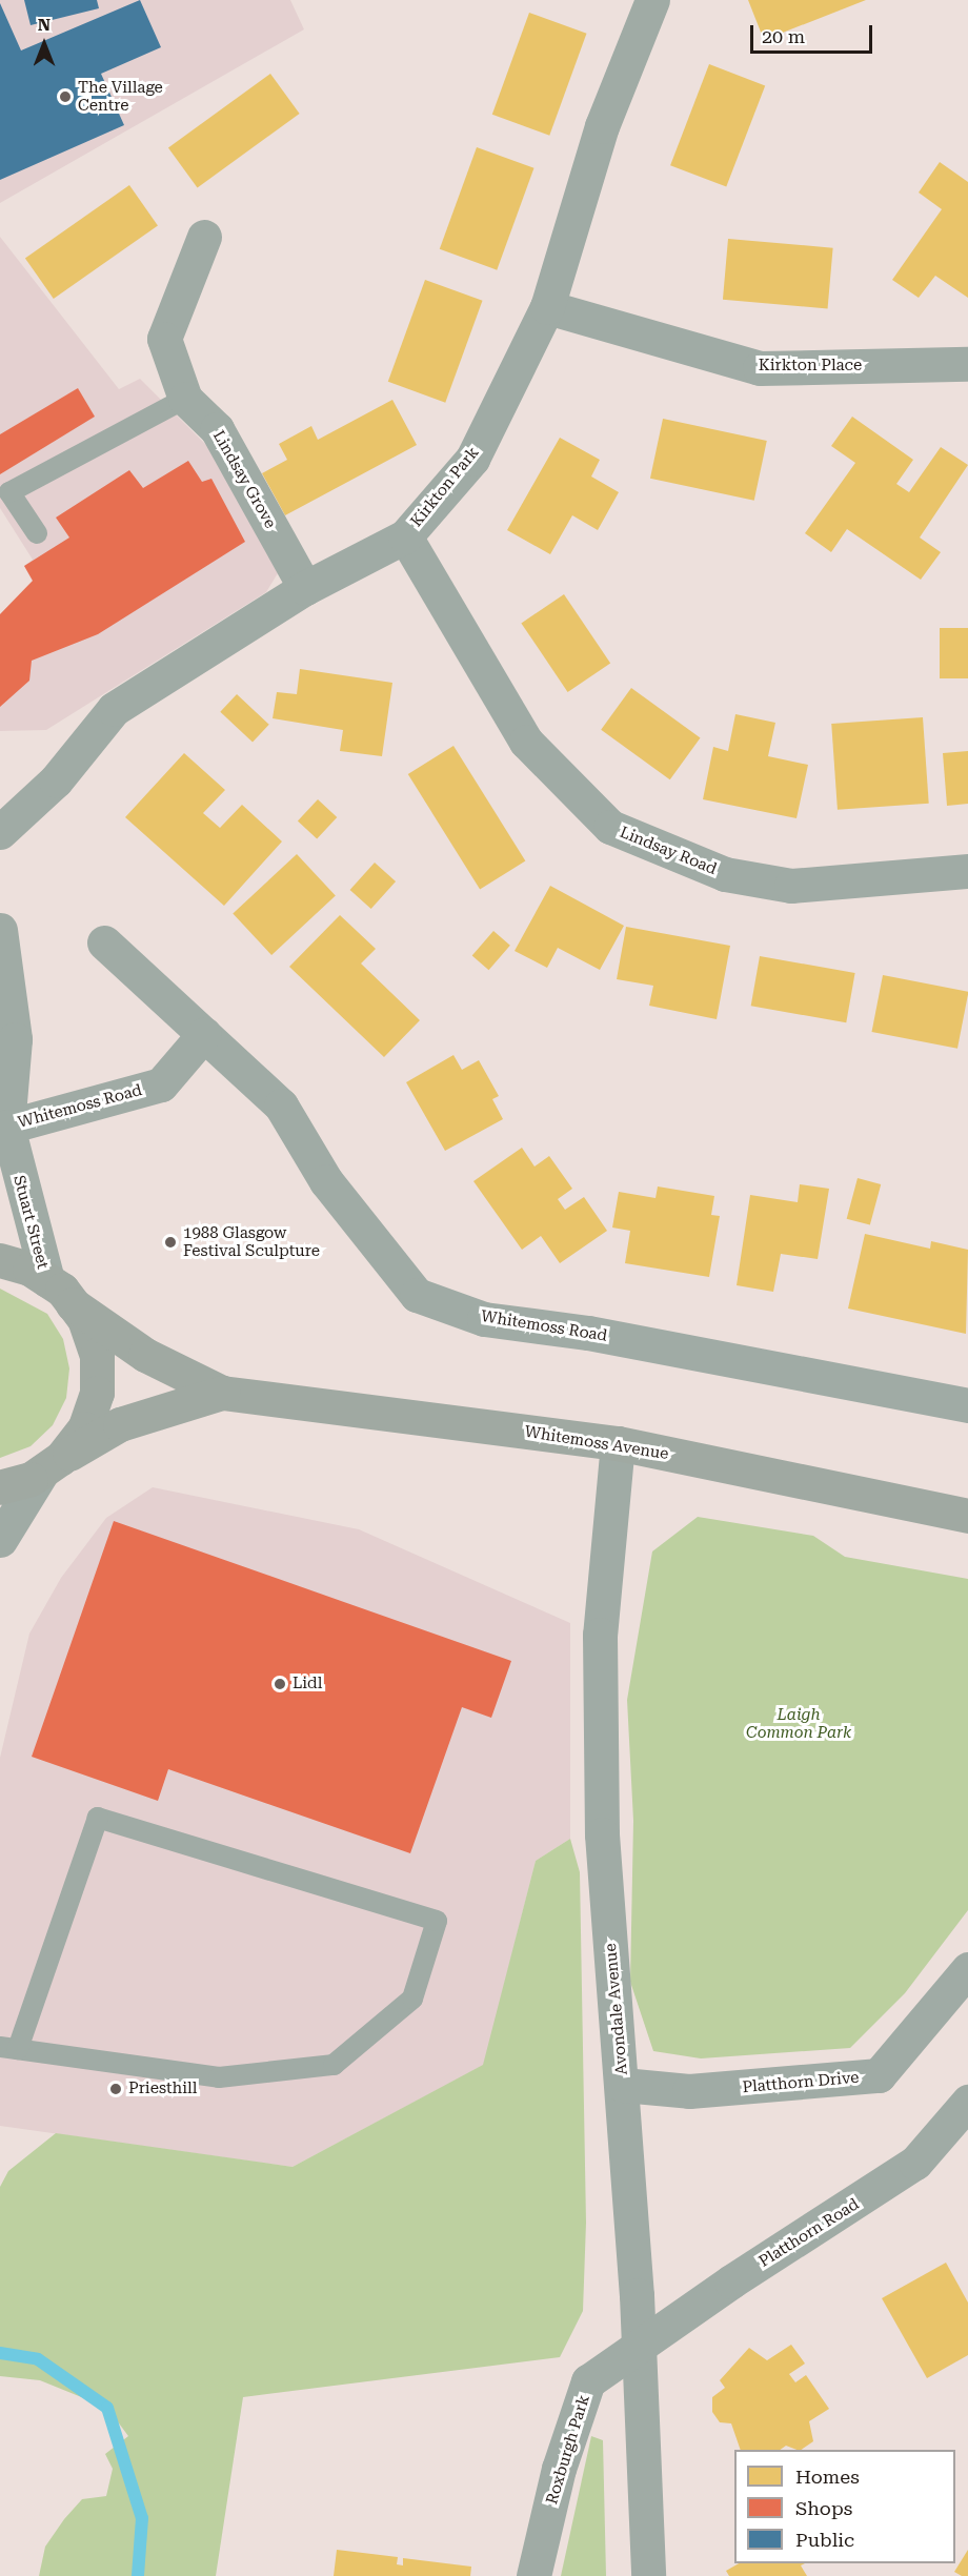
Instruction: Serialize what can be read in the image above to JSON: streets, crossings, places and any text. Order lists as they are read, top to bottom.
{
  "streets": {
    "main road": ["Whitemoss Avenue"],
    "street": [
      "Kirkton Place",
      "Lindsay Grove",
      "Kirkton Park",
      "Lindsay Road",
      "Whitemoss Road",
      "Stuart Street",
      "Avondale Avenue",
      "Platthorn Drive",
      "Platthorn Road",
      "Roxburgh Park"
    ]
  },
  "crossings": [
    ["Kirkton Place", "Kirkton Park"],
    ["Lindsay Grove", "Kirkton Park"],
    ["Kirkton Park", "Lindsay Road"],
    ["Whitemoss Road", "Stuart Street"],
    ["Whitemoss Avenue", "Avondale Avenue"],
    ["Avondale Avenue", "Platthorn Drive"],
    ["Avondale Avenue", "Platthorn Road"],
    ["Avondale Avenue", "Roxburgh Park"],
    ["Platthorn Road", "Roxburgh Park"]
  ],
  "parks": ["Laigh Common Park"],
  "places": [
    "The Village Centre",
    "1988 Glasgow Festival Sculpture",
    "Lidl",
    "Priesthill"
  ],
  "legend": ["Homes", "Shops", "Public"],
  "scale_bar": "20 m",
  "north": "top"
}
